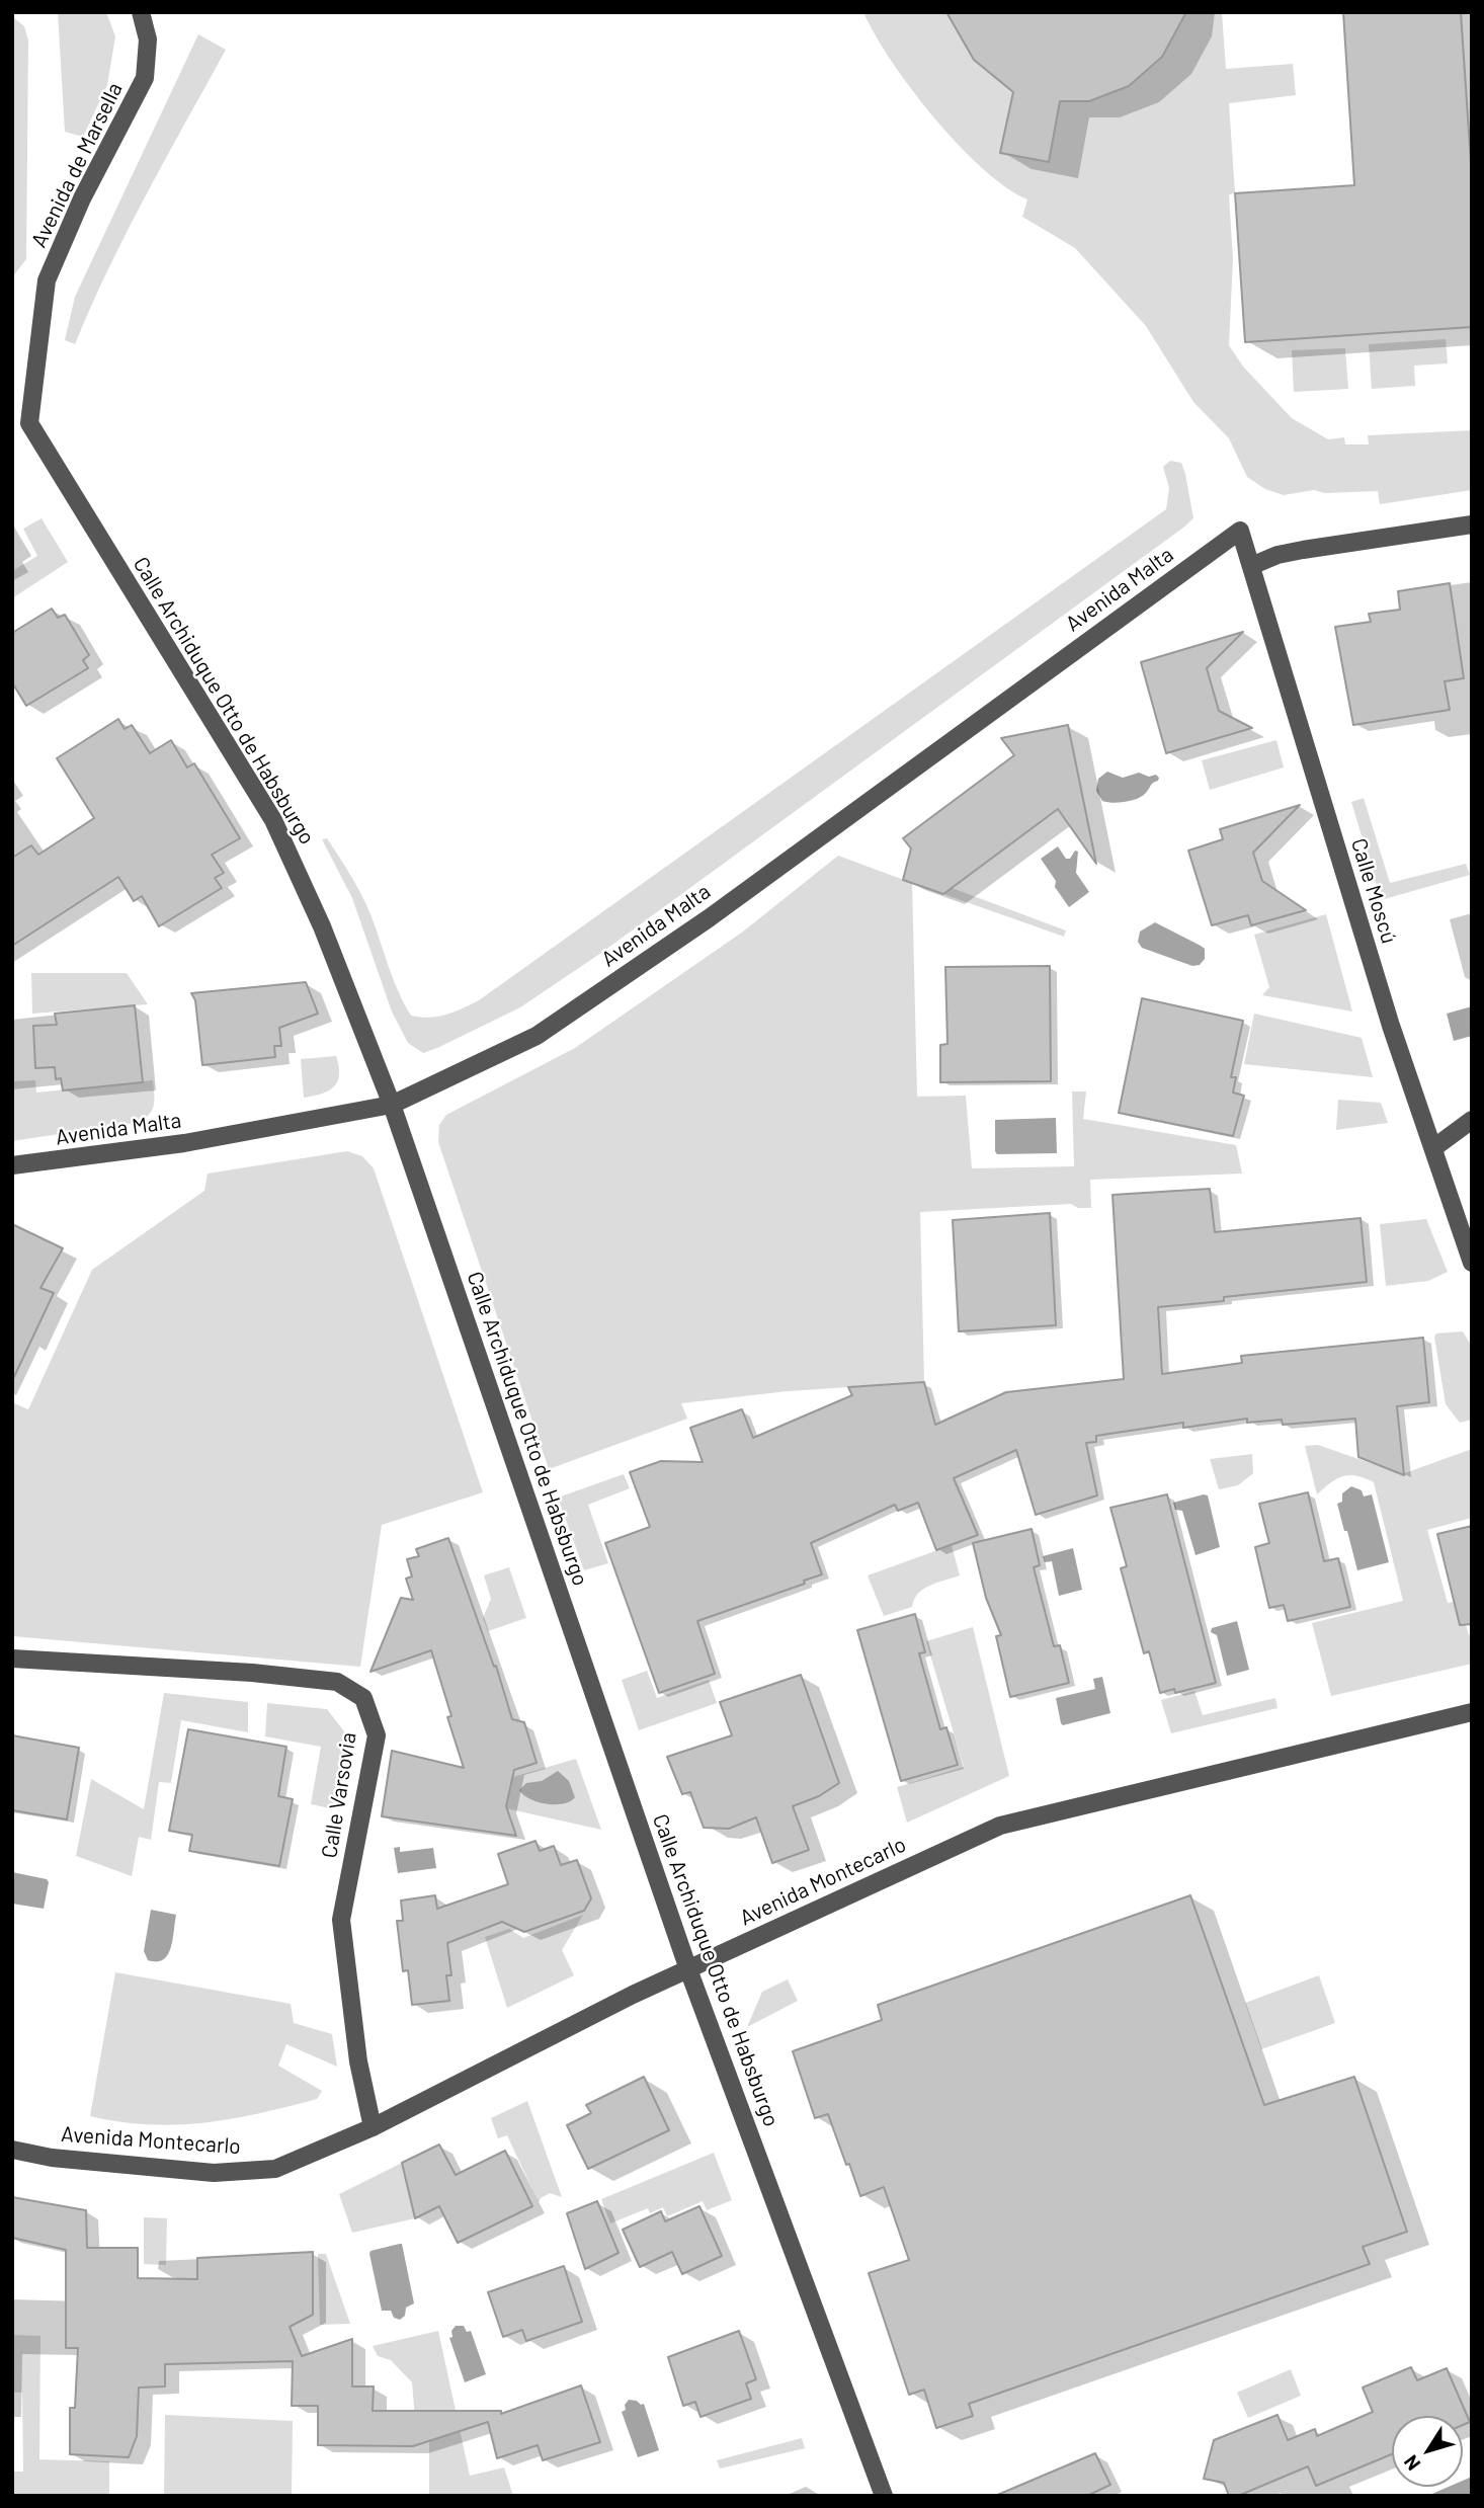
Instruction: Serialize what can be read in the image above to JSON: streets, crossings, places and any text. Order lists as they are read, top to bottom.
{
  "streets": {
    "street": [
      "Avenida de Marsella",
      "Avenida Malta",
      "Calle Archiduque Otto de Habsburgo",
      "Calle Moscú",
      "Calle Varsovia",
      "Avenida Montecarlo"
    ]
  },
  "crossings": [
    ["Avenida de Marsella", "Calle Archiduque Otto de Habsburgo"],
    ["Avenida Malta", "Calle Archiduque Otto de Habsburgo"],
    ["Avenida Malta", "Calle Moscú"],
    ["Calle Archiduque Otto de Habsburgo", "Avenida Montecarlo"],
    ["Calle Varsovia", "Avenida Montecarlo"]
  ],
  "north": "bottom left"
}
